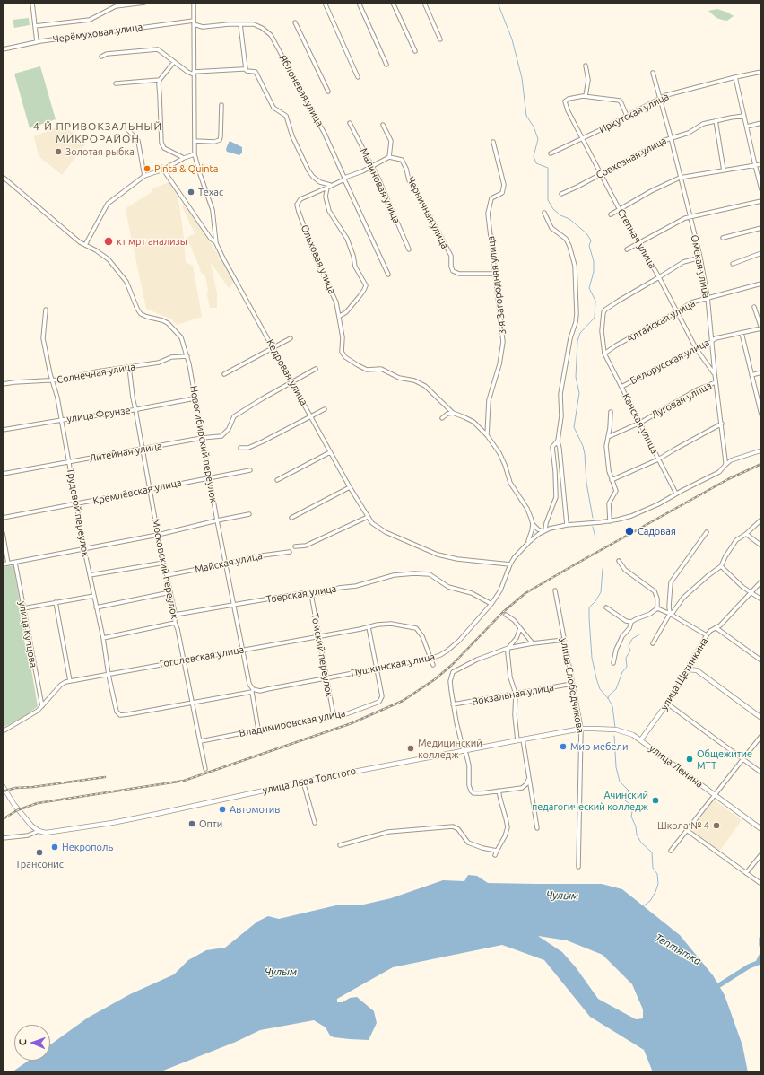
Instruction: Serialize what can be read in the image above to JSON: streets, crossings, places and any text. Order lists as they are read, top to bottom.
{
  "streets": {
    "main road": ["улица Щетинкина", "улица Ленина", "улица Льва Толстого"],
    "street": [
      "Черёмуховая улица",
      "Яблоневая улица",
      "Иркутская улица",
      "Совхозная улица",
      "Малиновая улица",
      "Черничная улица",
      "Степная улица",
      "Ольховая улица",
      "Омская улица",
      "3-я Загородняя улица",
      "Алтайская улица",
      "Белорусская улица",
      "Кедровая улица",
      "Солнечная улица",
      "Луговая улица",
      "улица Фрунзе",
      "Канская улица",
      "Новосибирский переулок",
      "Литейная улица",
      "Кремлёвская улица",
      "Трудовой переулок",
      "Майская улица",
      "Московский переулок",
      "Тверская улица",
      "улица Купцова",
      "Томский переулок",
      "Гоголевская улица",
      "Пушкинская улица",
      "улица Слободчикова",
      "Вокзальная улица",
      "Владимировская улица"
    ]
  },
  "crossings": [
    ["Черёмуховая улица", "Яблоневая улица"],
    ["Черёмуховая улица", "Кедровая улица"],
    ["Иркутская улица", "Степная улица"],
    ["Иркутская улица", "Омская улица"],
    ["Совхозная улица", "Степная улица"],
    ["Совхозная улица", "Омская улица"],
    ["Черничная улица", "3-я Загородняя улица"],
    ["Степная улица", "Омская улица"],
    ["Степная улица", "Алтайская улица"],
    ["Степная улица", "Белорусская улица"],
    ["Омская улица", "Алтайская улица"],
    ["Омская улица", "Белорусская улица"],
    ["Омская улица", "Луговая улица"],
    ["Алтайская улица", "Канская улица"],
    ["Белорусская улица", "Канская улица"],
    ["Кедровая улица", "Литейная улица"],
    ["Кедровая улица", "Пушкинская улица"],
    ["Солнечная улица", "Новосибирский переулок"],
    ["Солнечная улица", "Трудовой переулок"],
    ["Солнечная улица", "Московский переулок"],
    ["Луговая улица", "Канская улица"],
    ["улица Фрунзе", "Новосибирский переулок"],
    ["улица Фрунзе", "Трудовой переулок"],
    ["улица Фрунзе", "Московский переулок"],
    ["Новосибирский переулок", "Литейная улица"],
    ["Новосибирский переулок", "Кремлёвская улица"],
    ["Новосибирский переулок", "Майская улица"],
    ["Новосибирский переулок", "Тверская улица"],
    ["Новосибирский переулок", "Гоголевская улица"],
    ["Новосибирский переулок", "Пушкинская улица"],
    ["Новосибирский переулок", "Владимировская улица"],
    ["Литейная улица", "Трудовой переулок"],
    ["Литейная улица", "Московский переулок"],
    ["Кремлёвская улица", "Трудовой переулок"],
    ["Кремлёвская улица", "Московский переулок"],
    ["Трудовой переулок", "Гоголевская улица"],
    ["Трудовой переулок", "Пушкинская улица"],
    ["Майская улица", "Московский переулок"],
    ["Московский переулок", "Тверская улица"],
    ["Московский переулок", "Гоголевская улица"],
    ["Московский переулок", "Пушкинская улица"],
    ["Московский переулок", "Владимировская улица"],
    ["Тверская улица", "Томский переулок"],
    ["Тверская улица", "Пушкинская улица"],
    ["улица Купцова", "Гоголевская улица"],
    ["Томский переулок", "Гоголевская улица"],
    ["Томский переулок", "Пушкинская улица"],
    ["Томский переулок", "Владимировская улица"],
    ["Гоголевская улица", "Пушкинская улица"],
    ["Пушкинская улица", "Владимировская улица"],
    ["улица Щетинкина", "улица Ленина"],
    ["улица Слободчикова", "Вокзальная улица"],
    ["улица Слободчикова", "улица Ленина"],
    ["улица Слободчикова", "улица Льва Толстого"],
    ["улица Ленина", "улица Льва Толстого"]
  ],
  "districts": ["4-Й ПРИВОКЗАЛЬНЫЙ МИКРОРАЙОН"],
  "water": ["Чулым", "Тептятка"],
  "places": [
    "Золотая рыбка",
    "Pinta & Quinta",
    "Техас",
    "кт мрт анализы",
    "Садовая",
    "Мир мебели",
    "Медицинский колледж",
    "Общежитие МТТ",
    "Ачинский педагогический колледж",
    "Автомотив",
    "Опти",
    "Школа № 4",
    "Некрополь",
    "Трансонис"
  ],
  "north": "left"
}
